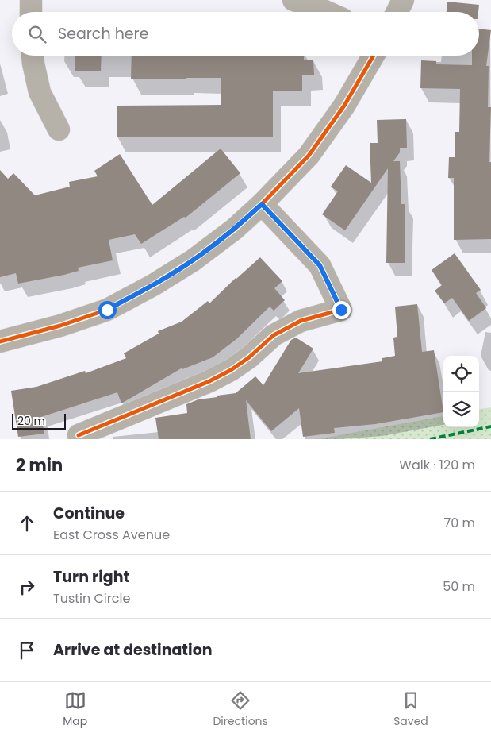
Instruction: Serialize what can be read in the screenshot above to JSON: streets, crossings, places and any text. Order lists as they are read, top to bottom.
{
  "scale_bar": "20 m",
  "page": {
    "search": "Search here",
    "scale": "20 m",
    "heading": ["2 min", "Walk · 120 m"],
    "list": [
      ["Continue", "East Cross Avenue", "70 m"],
      ["Turn right", "Tustin Circle", "50 m"],
      "Arrive at destination"
    ],
    "nav": ["Map", "Directions", "Saved"]
  }
}
